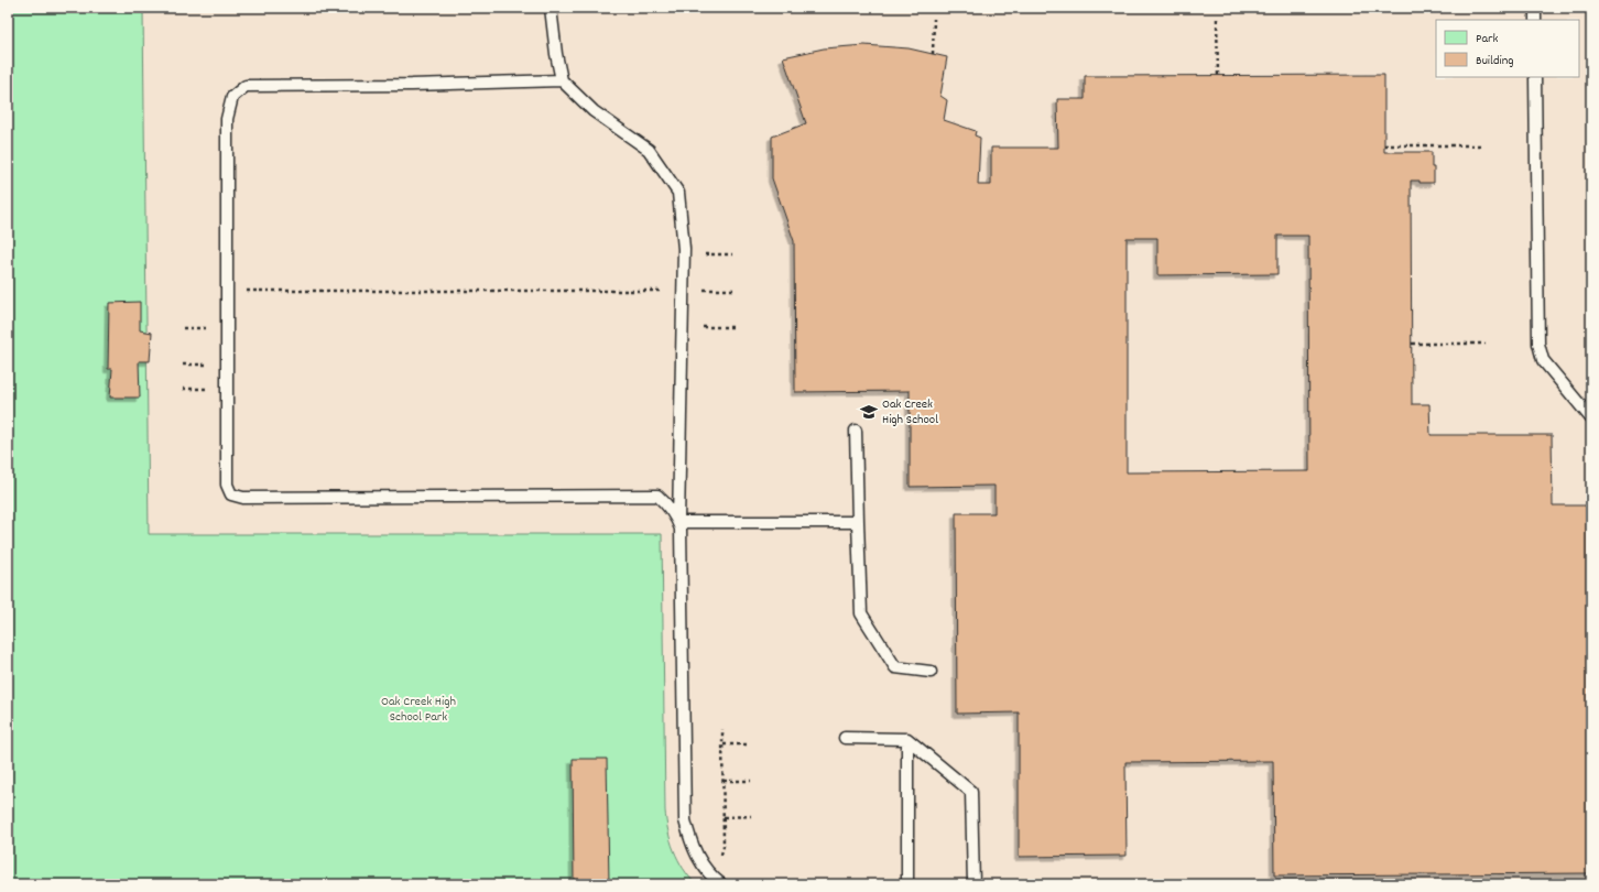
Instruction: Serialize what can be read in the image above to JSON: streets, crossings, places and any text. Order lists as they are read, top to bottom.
{
  "parks": ["Oak Creek High School Park"],
  "places": {
    "school or university": ["Oak Creek High School"]
  },
  "legend": ["Park", "Building"]
}
